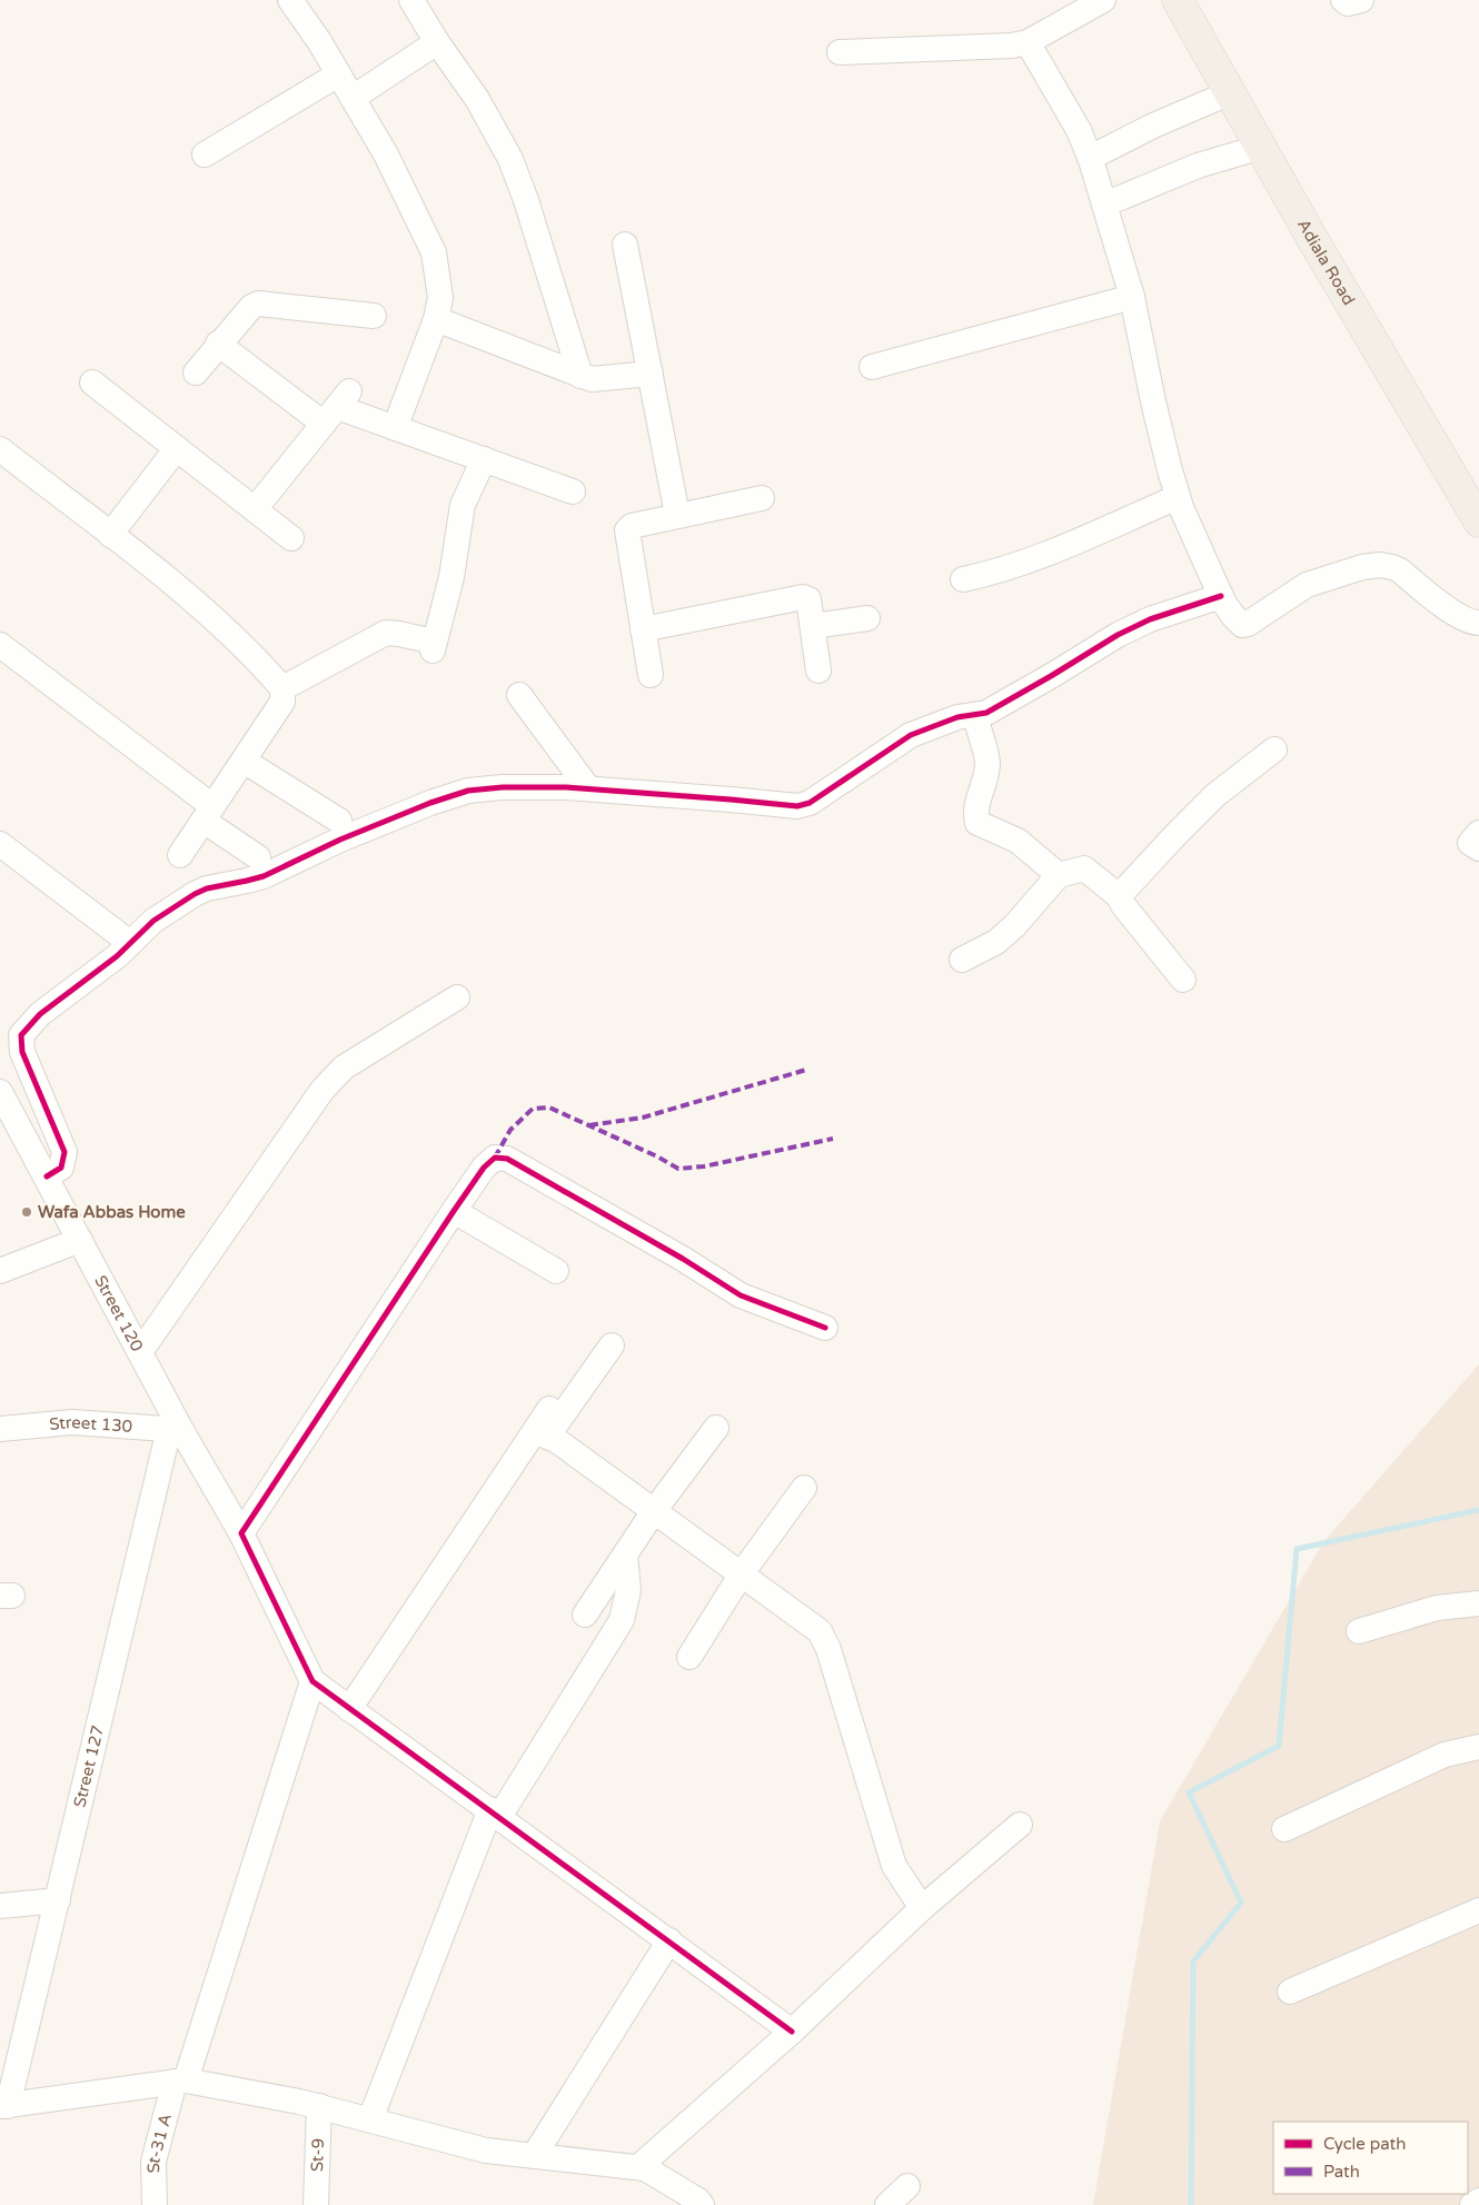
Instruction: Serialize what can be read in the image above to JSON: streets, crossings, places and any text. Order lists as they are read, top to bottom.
{
  "streets": {
    "main road": ["Adiala Road"],
    "street": [
      "Street 120",
      "Street 130",
      "Street 127",
      "St-31 A",
      "St-9"
    ]
  },
  "crossings": [
    ["Street 120", "Street 130"],
    ["Street 120", "Street 127"],
    ["Street 120", "St-31 A"],
    ["Street 130", "Street 127"]
  ],
  "places": ["Wafa Abbas Home"],
  "legend": ["Cycle path", "Path"]
}
